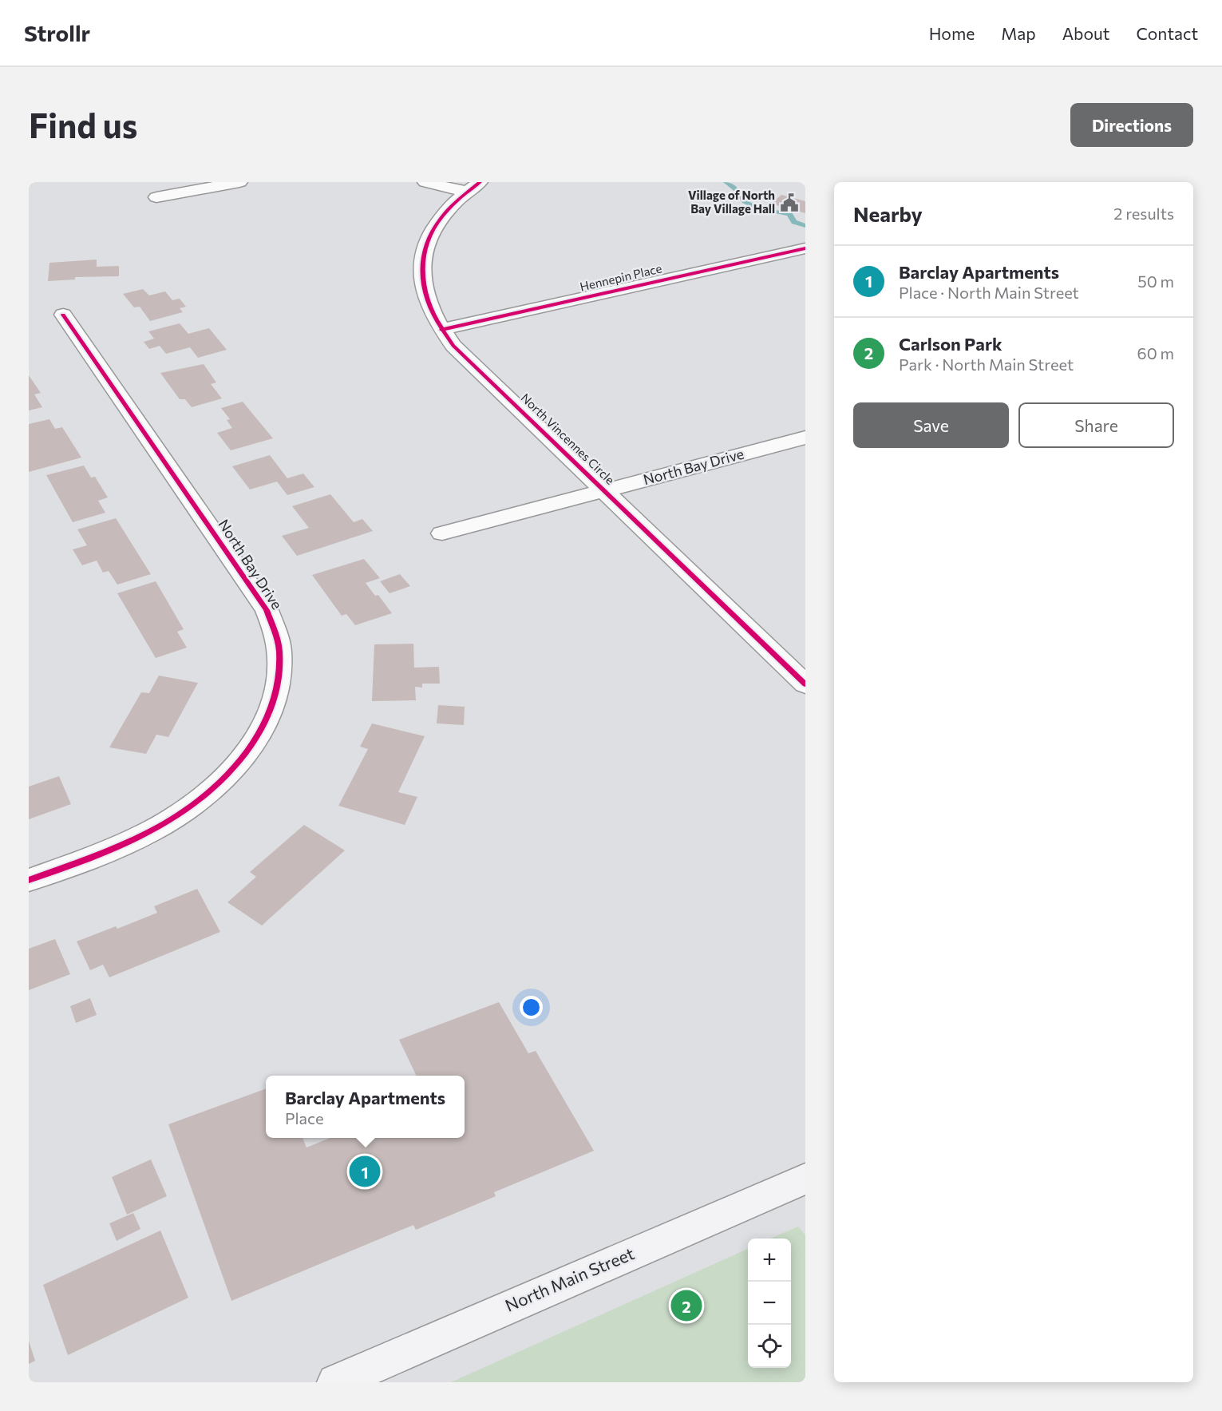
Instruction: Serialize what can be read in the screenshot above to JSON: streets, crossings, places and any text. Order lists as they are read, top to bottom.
{
  "streets": {
    "main road": ["North Main Street"],
    "street": ["Hennepin Place", "North Vincennes Circle", "North Bay Drive"]
  },
  "crossings": [
    ["Hennepin Place", "North Vincennes Circle"],
    ["North Vincennes Circle", "North Bay Drive"]
  ],
  "places": {
    "public building": ["Village of North Bay Village Hall"]
  },
  "page": {
    "header": "Strollr",
    "nav": [
      "Home",
      "Map",
      "About",
      "Contact"
    ],
    "buttons": [
      "Directions",
      ["Save", "Share"]
    ],
    "title": "Find us",
    "heading": ["Nearby", "2 results"],
    "list": [
      {
        "mark": "1",
        "name": "Barclay Apartments",
        "note": "Place · North Main Street",
        "value": "50 m"
      },
      {
        "mark": "2",
        "name": "Carlson Park",
        "note": "Park · North Main Street",
        "value": "60 m"
      }
    ],
    "popup": ["Barclay Apartments", "Place"],
    "pins": ["1", "2"],
    "map_buttons": ["+", "−"]
  }
}
